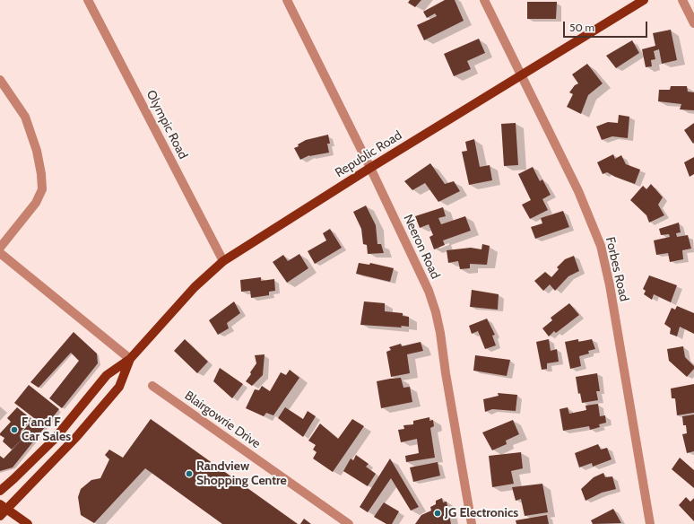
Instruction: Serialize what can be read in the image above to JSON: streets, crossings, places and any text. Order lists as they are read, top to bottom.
{
  "streets": {
    "main road": ["Republic Road"],
    "street": [
      "Olympic Road",
      "Neeron Road",
      "Forbes Road",
      "Blairgowrie Drive"
    ]
  },
  "crossings": [
    ["Olympic Road", "Republic Road"],
    ["Republic Road", "Neeron Road"],
    ["Republic Road", "Forbes Road"]
  ],
  "places": ["F and F Car Sales", "Randview Shopping Centre", "JG Electronics"],
  "scale_bar": "50 m"
}
